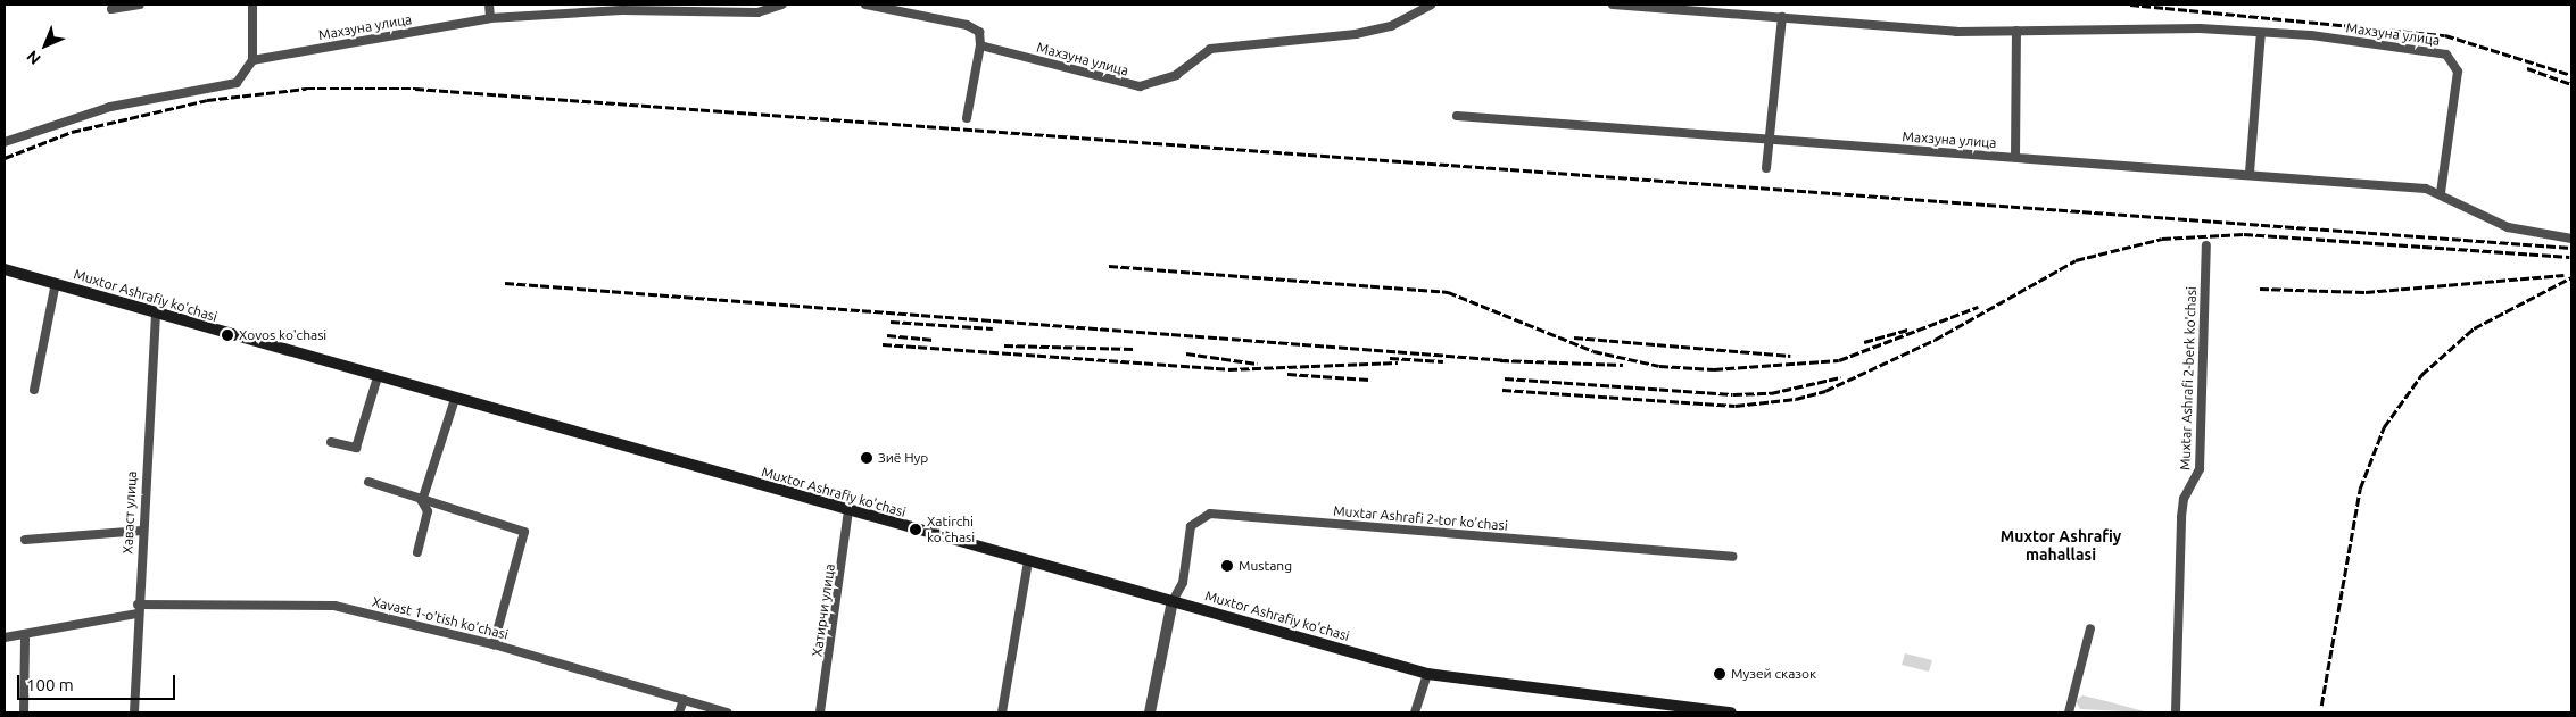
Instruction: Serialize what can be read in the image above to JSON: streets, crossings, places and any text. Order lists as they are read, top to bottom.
{
  "streets": {
    "main road": ["Muxtor Ashrafiy ko'chasi"],
    "street": [
      "Махзуна улица",
      "Muxtar Ashrafi 2-berk ko'chasi",
      "Хаваст улица",
      "Muxtar Ashrafi 2-tor ko'chasi",
      "Хатирчи улица",
      "Xavast 1-o'tish ko'chasi"
    ]
  },
  "crossings": [
    ["Muxtor Ashrafiy ko'chasi", "Хаваст улица"],
    ["Muxtor Ashrafiy ko'chasi", "Muxtar Ashrafi 2-tor ko'chasi"],
    ["Muxtor Ashrafiy ko'chasi", "Хатирчи улица"],
    ["Хаваст улица", "Xavast 1-o'tish ko'chasi"]
  ],
  "districts": ["Muxtor Ashrafiy mahallasi"],
  "places": [
    "Xovos ko'chasi",
    "Зиё Нур",
    "Xatirchi ko'chasi",
    "Mustang",
    "Музей сказок"
  ],
  "scale_bar": "100 m",
  "north": "bottom left"
}
